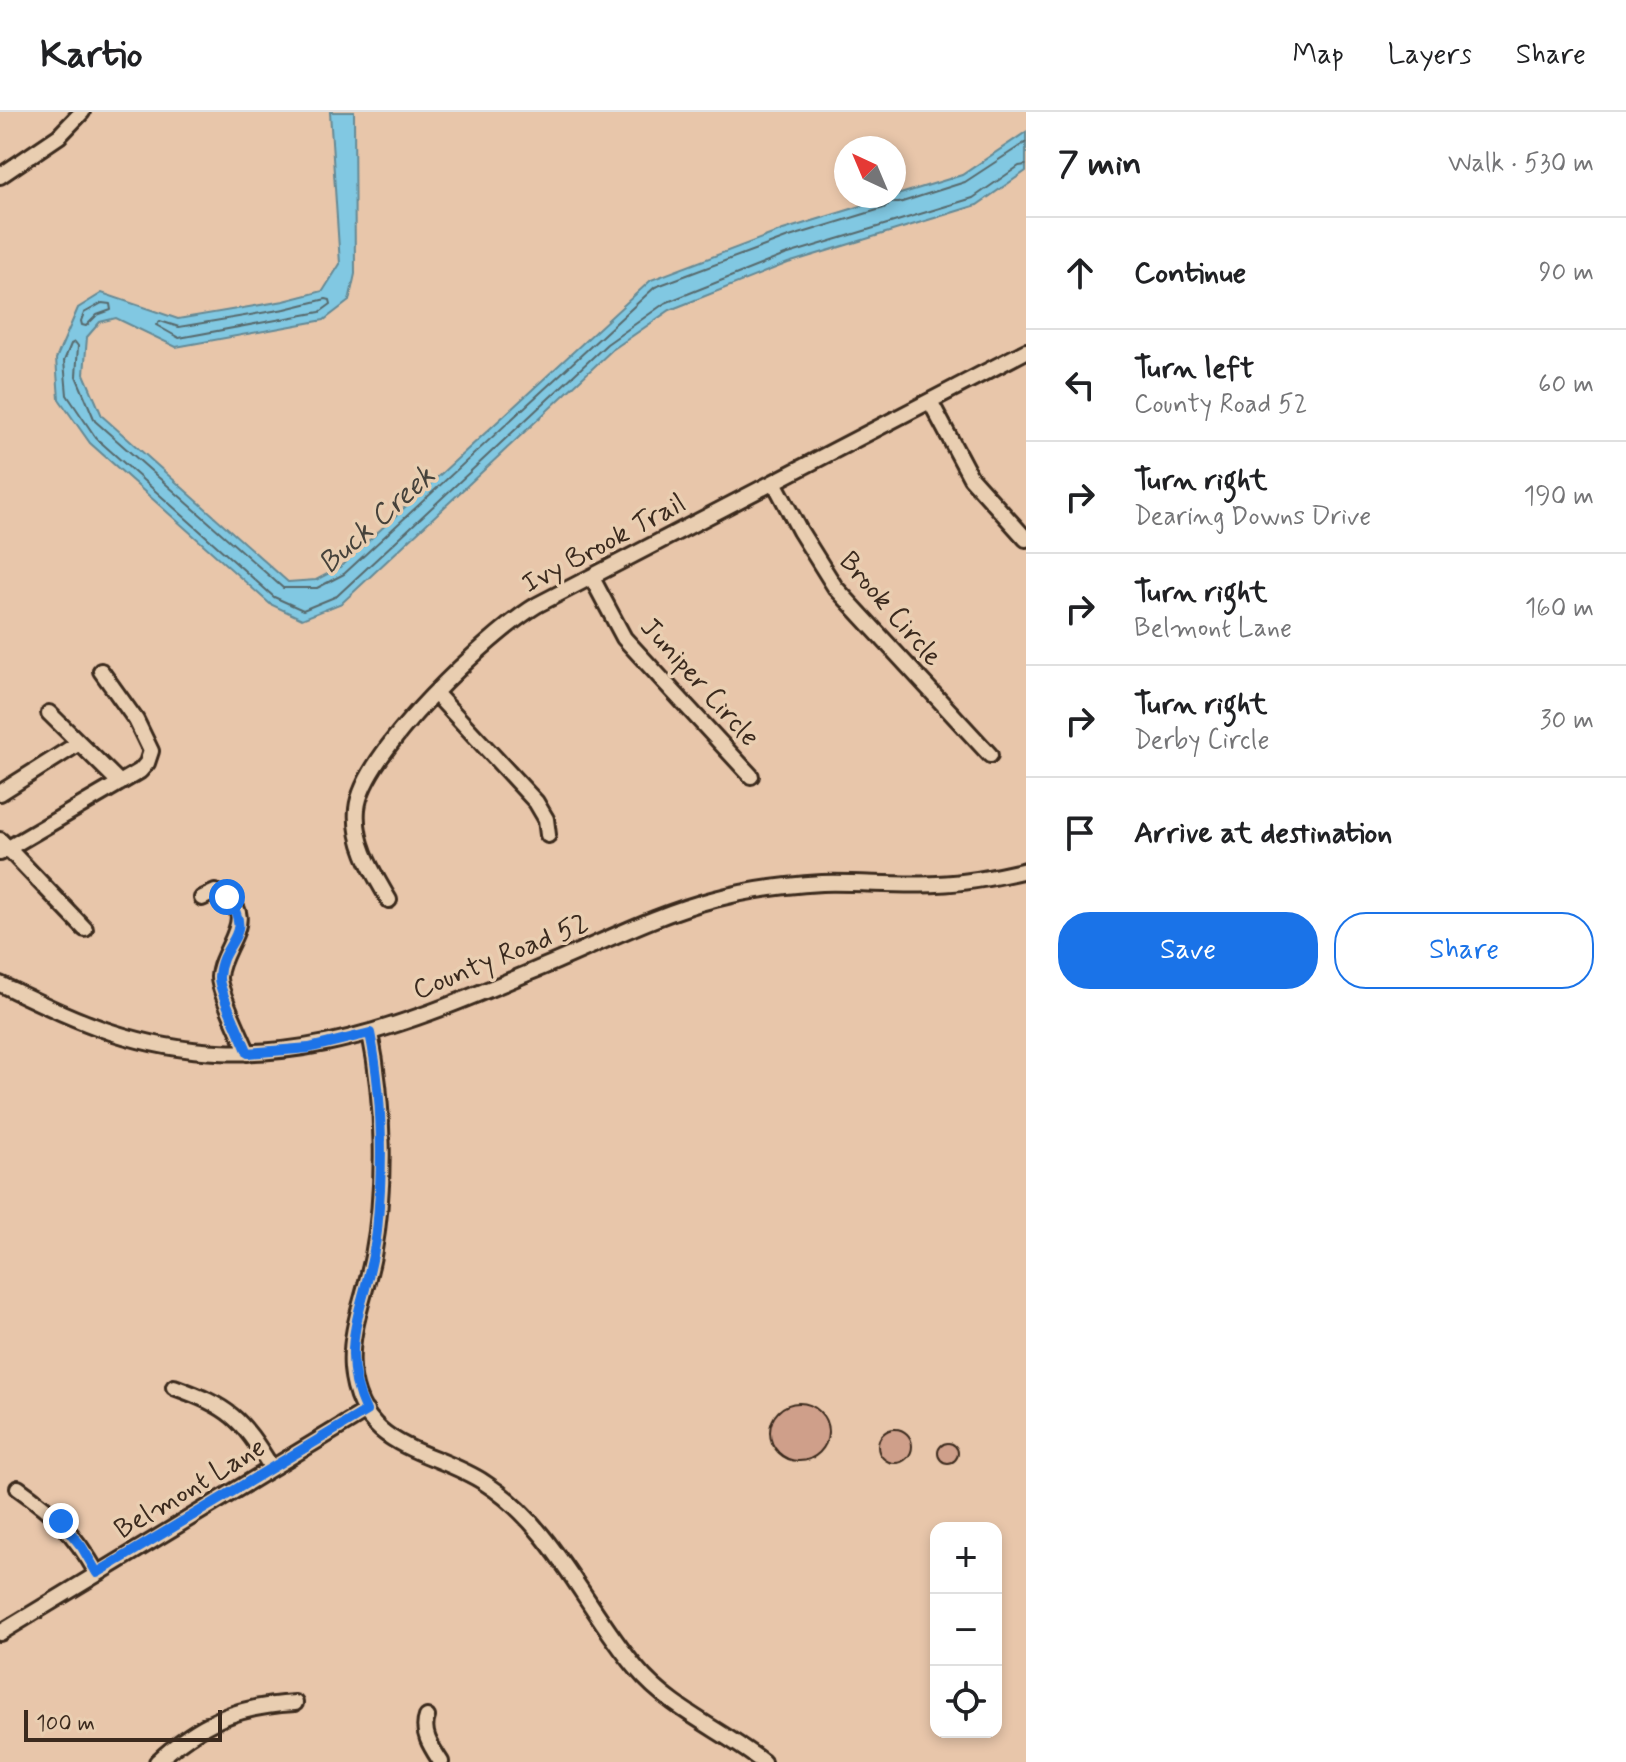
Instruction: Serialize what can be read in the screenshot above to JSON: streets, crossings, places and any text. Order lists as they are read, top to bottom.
{
  "streets": {
    "street": [
      "Ivy Brook Trail",
      "Brook Circle",
      "Juniper Circle",
      "County Road 52",
      "Belmont Lane"
    ]
  },
  "crossings": [
    ["Ivy Brook Trail", "Brook Circle"],
    ["Ivy Brook Trail", "Juniper Circle"]
  ],
  "water": ["Buck Creek"],
  "scale_bar": "100 m",
  "north": "top left",
  "page": {
    "header": "Kartio",
    "nav": ["Map", "Layers", "Share"],
    "heading": ["7 min", "Walk · 530 m"],
    "list": [
      ["Continue", "90 m"],
      ["Turn left", "County Road 52", "60 m"],
      ["Turn right", "Dearing Downs Drive", "190 m"],
      ["Turn right", "Belmont Lane", "160 m"],
      ["Turn right", "Derby Circle", "30 m"],
      "Arrive at destination"
    ],
    "buttons": ["Save", "Share"],
    "map_buttons": ["+", "−"],
    "scale": "100 m"
  }
}
